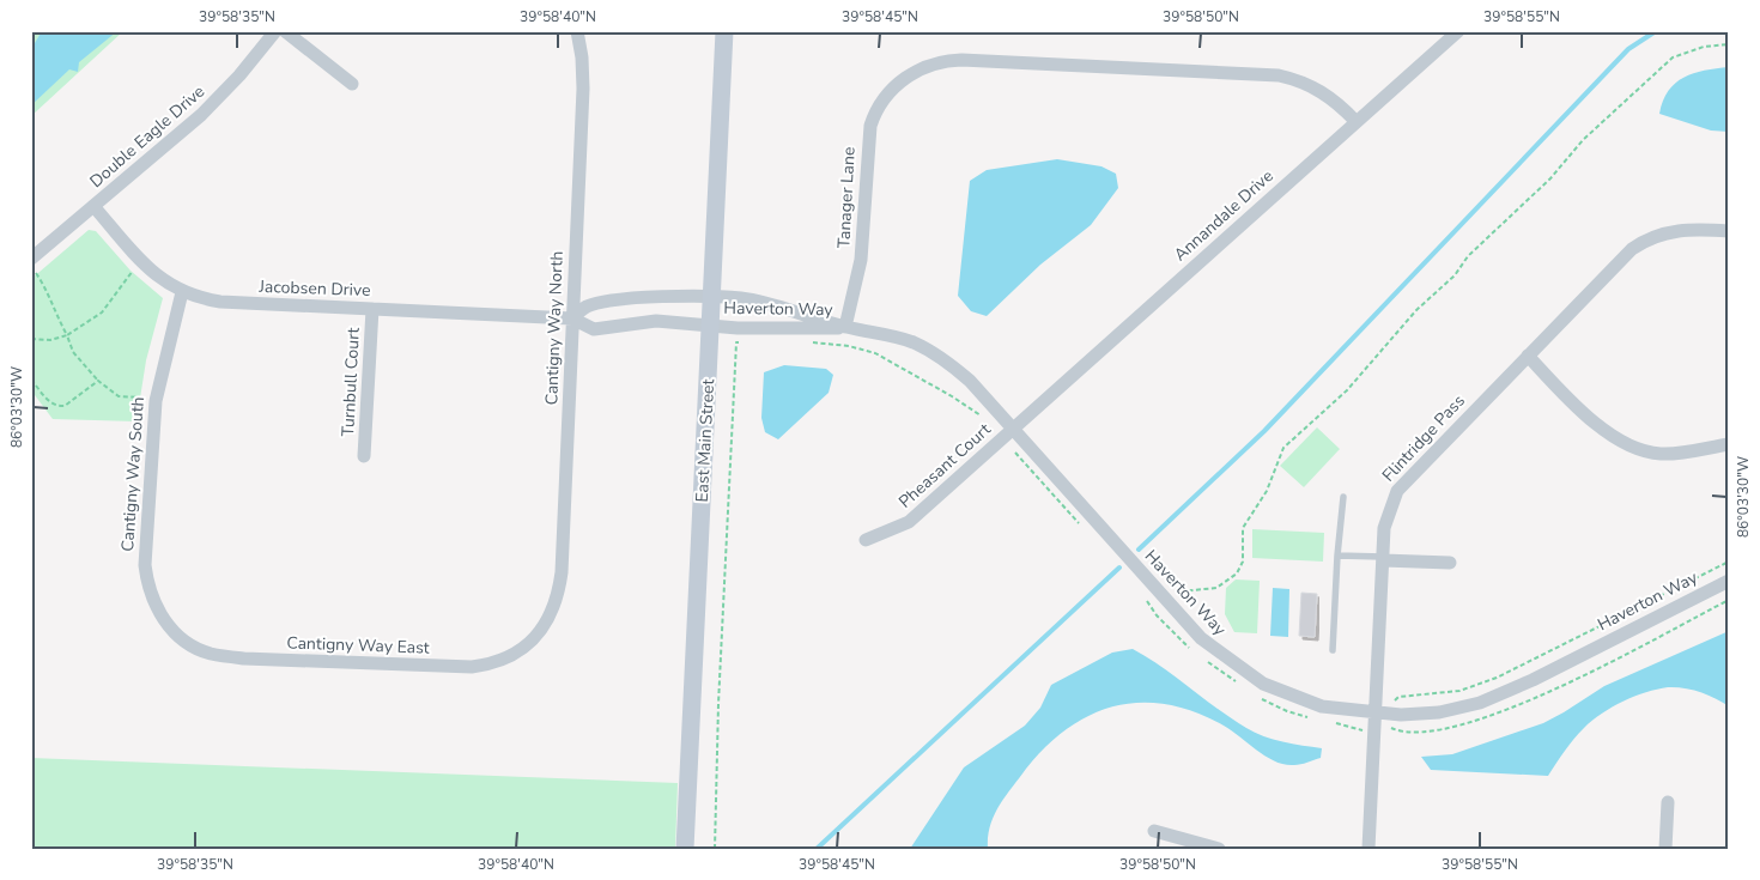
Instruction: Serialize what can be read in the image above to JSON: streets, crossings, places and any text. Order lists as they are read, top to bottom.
{
  "streets": {
    "main road": ["East Main Street"],
    "street": [
      "Double Eagle Drive",
      "Tanager Lane",
      "Annandale Drive",
      "Jacobsen Drive",
      "Haverton Way",
      "Cantigny Way North",
      "Turnbull Court",
      "Flintridge Pass",
      "Pheasant Court",
      "Cantigny Way South",
      "Cantigny Way East"
    ]
  },
  "crossings": [
    ["Double Eagle Drive", "Jacobsen Drive"],
    ["Tanager Lane", "Annandale Drive"],
    ["Tanager Lane", "Haverton Way"],
    ["Annandale Drive", "Haverton Way"],
    ["Annandale Drive", "Pheasant Court"],
    ["Jacobsen Drive", "Haverton Way"],
    ["Jacobsen Drive", "Cantigny Way North"],
    ["Jacobsen Drive", "Turnbull Court"],
    ["Jacobsen Drive", "East Main Street"],
    ["Jacobsen Drive", "Cantigny Way South"],
    ["Haverton Way", "Flintridge Pass"],
    ["Haverton Way", "East Main Street"],
    ["Haverton Way", "Pheasant Court"],
    ["Cantigny Way North", "Cantigny Way East"],
    ["Cantigny Way South", "Cantigny Way East"]
  ],
  "coordinates": [
    "39°58'35\"N",
    "39°58'40\"N",
    "39°58'45\"N",
    "39°58'50\"N",
    "39°58'55\"N",
    "86°03'30\"W"
  ]
}
